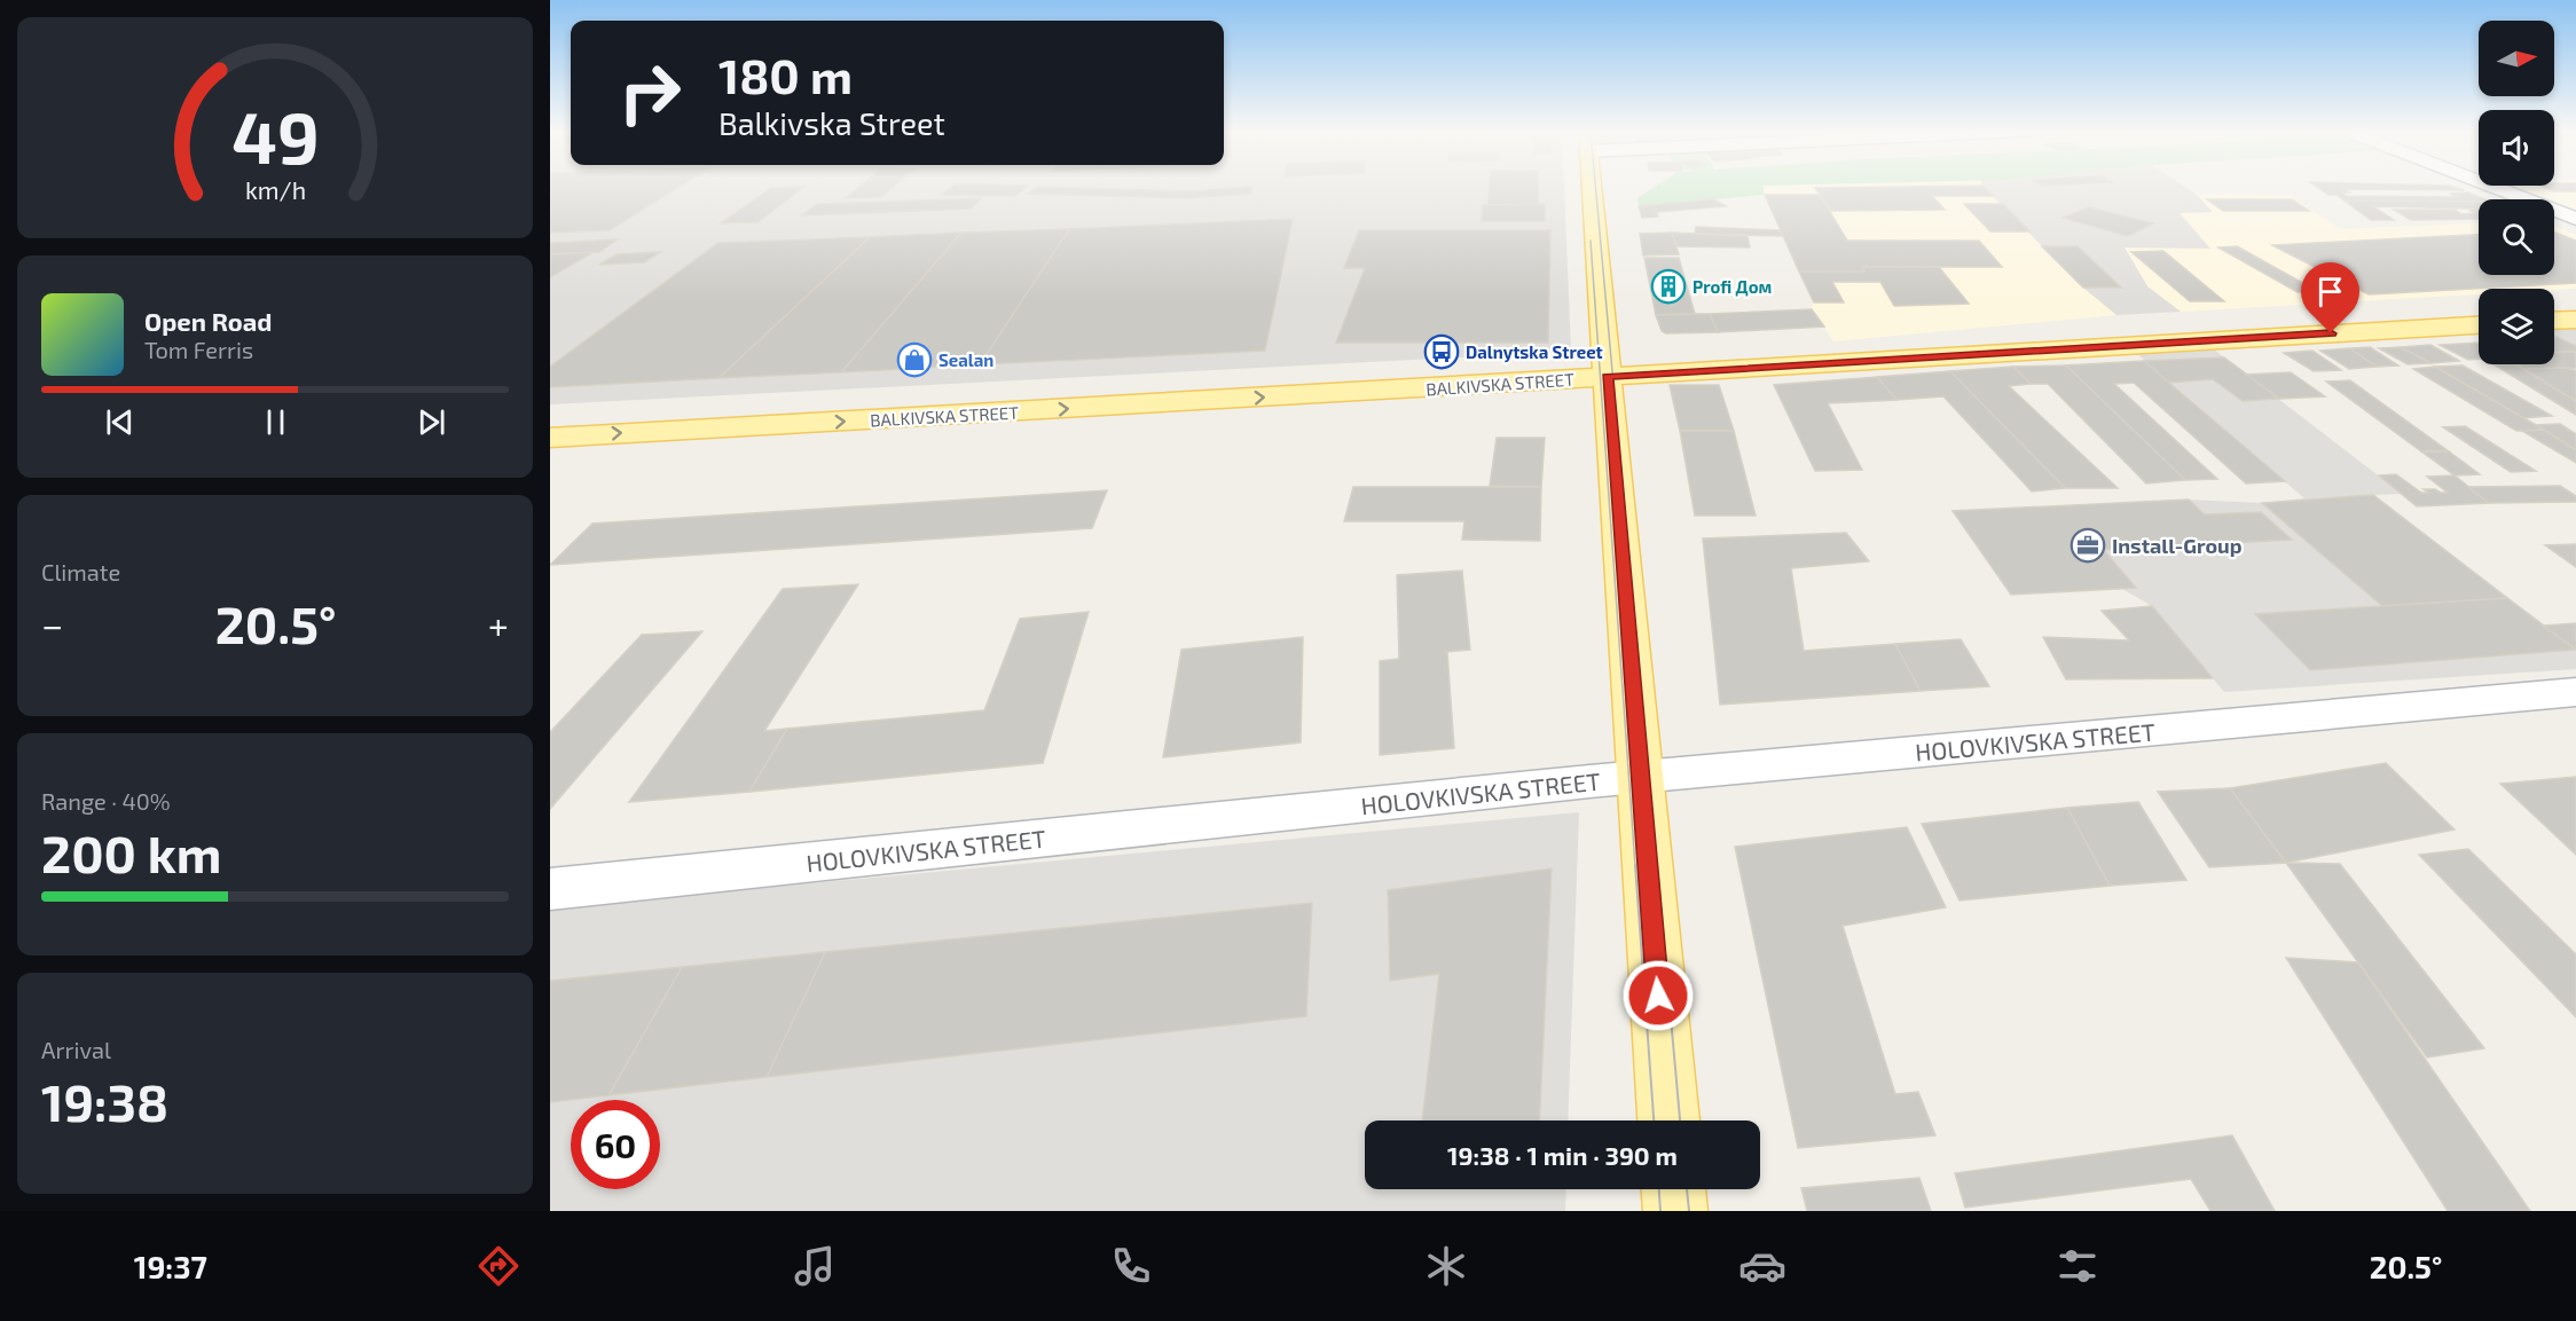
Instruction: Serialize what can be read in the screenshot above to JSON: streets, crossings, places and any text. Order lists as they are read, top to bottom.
{
  "streets": {
    "main road": ["BALKIVSKA STREET"],
    "street": ["HOLOVKIVSKA STREET"]
  },
  "places": {
    "building": ["Profi Дом"],
    "bus stop": ["Dalnytska Street"],
    "shop": ["Sealan"],
    "office": ["Install-Group"]
  },
  "north": "right",
  "page": {
    "turn": ["180 m", "Balkivska Street"],
    "song": ["Open Road", "Tom Ferris"],
    "tile": [
      "Climate",
      ["Range · 40%", "200 km"],
      ["Arrival", "19:38"]
    ],
    "heat": ["−", "20.5°", "+"],
    "limit": "60",
    "trip": "19:38 · 1 min · 390 m",
    "tabs": ["19:37", "20.5°"],
    "gauge": ["49", "km/h"]
  }
}
